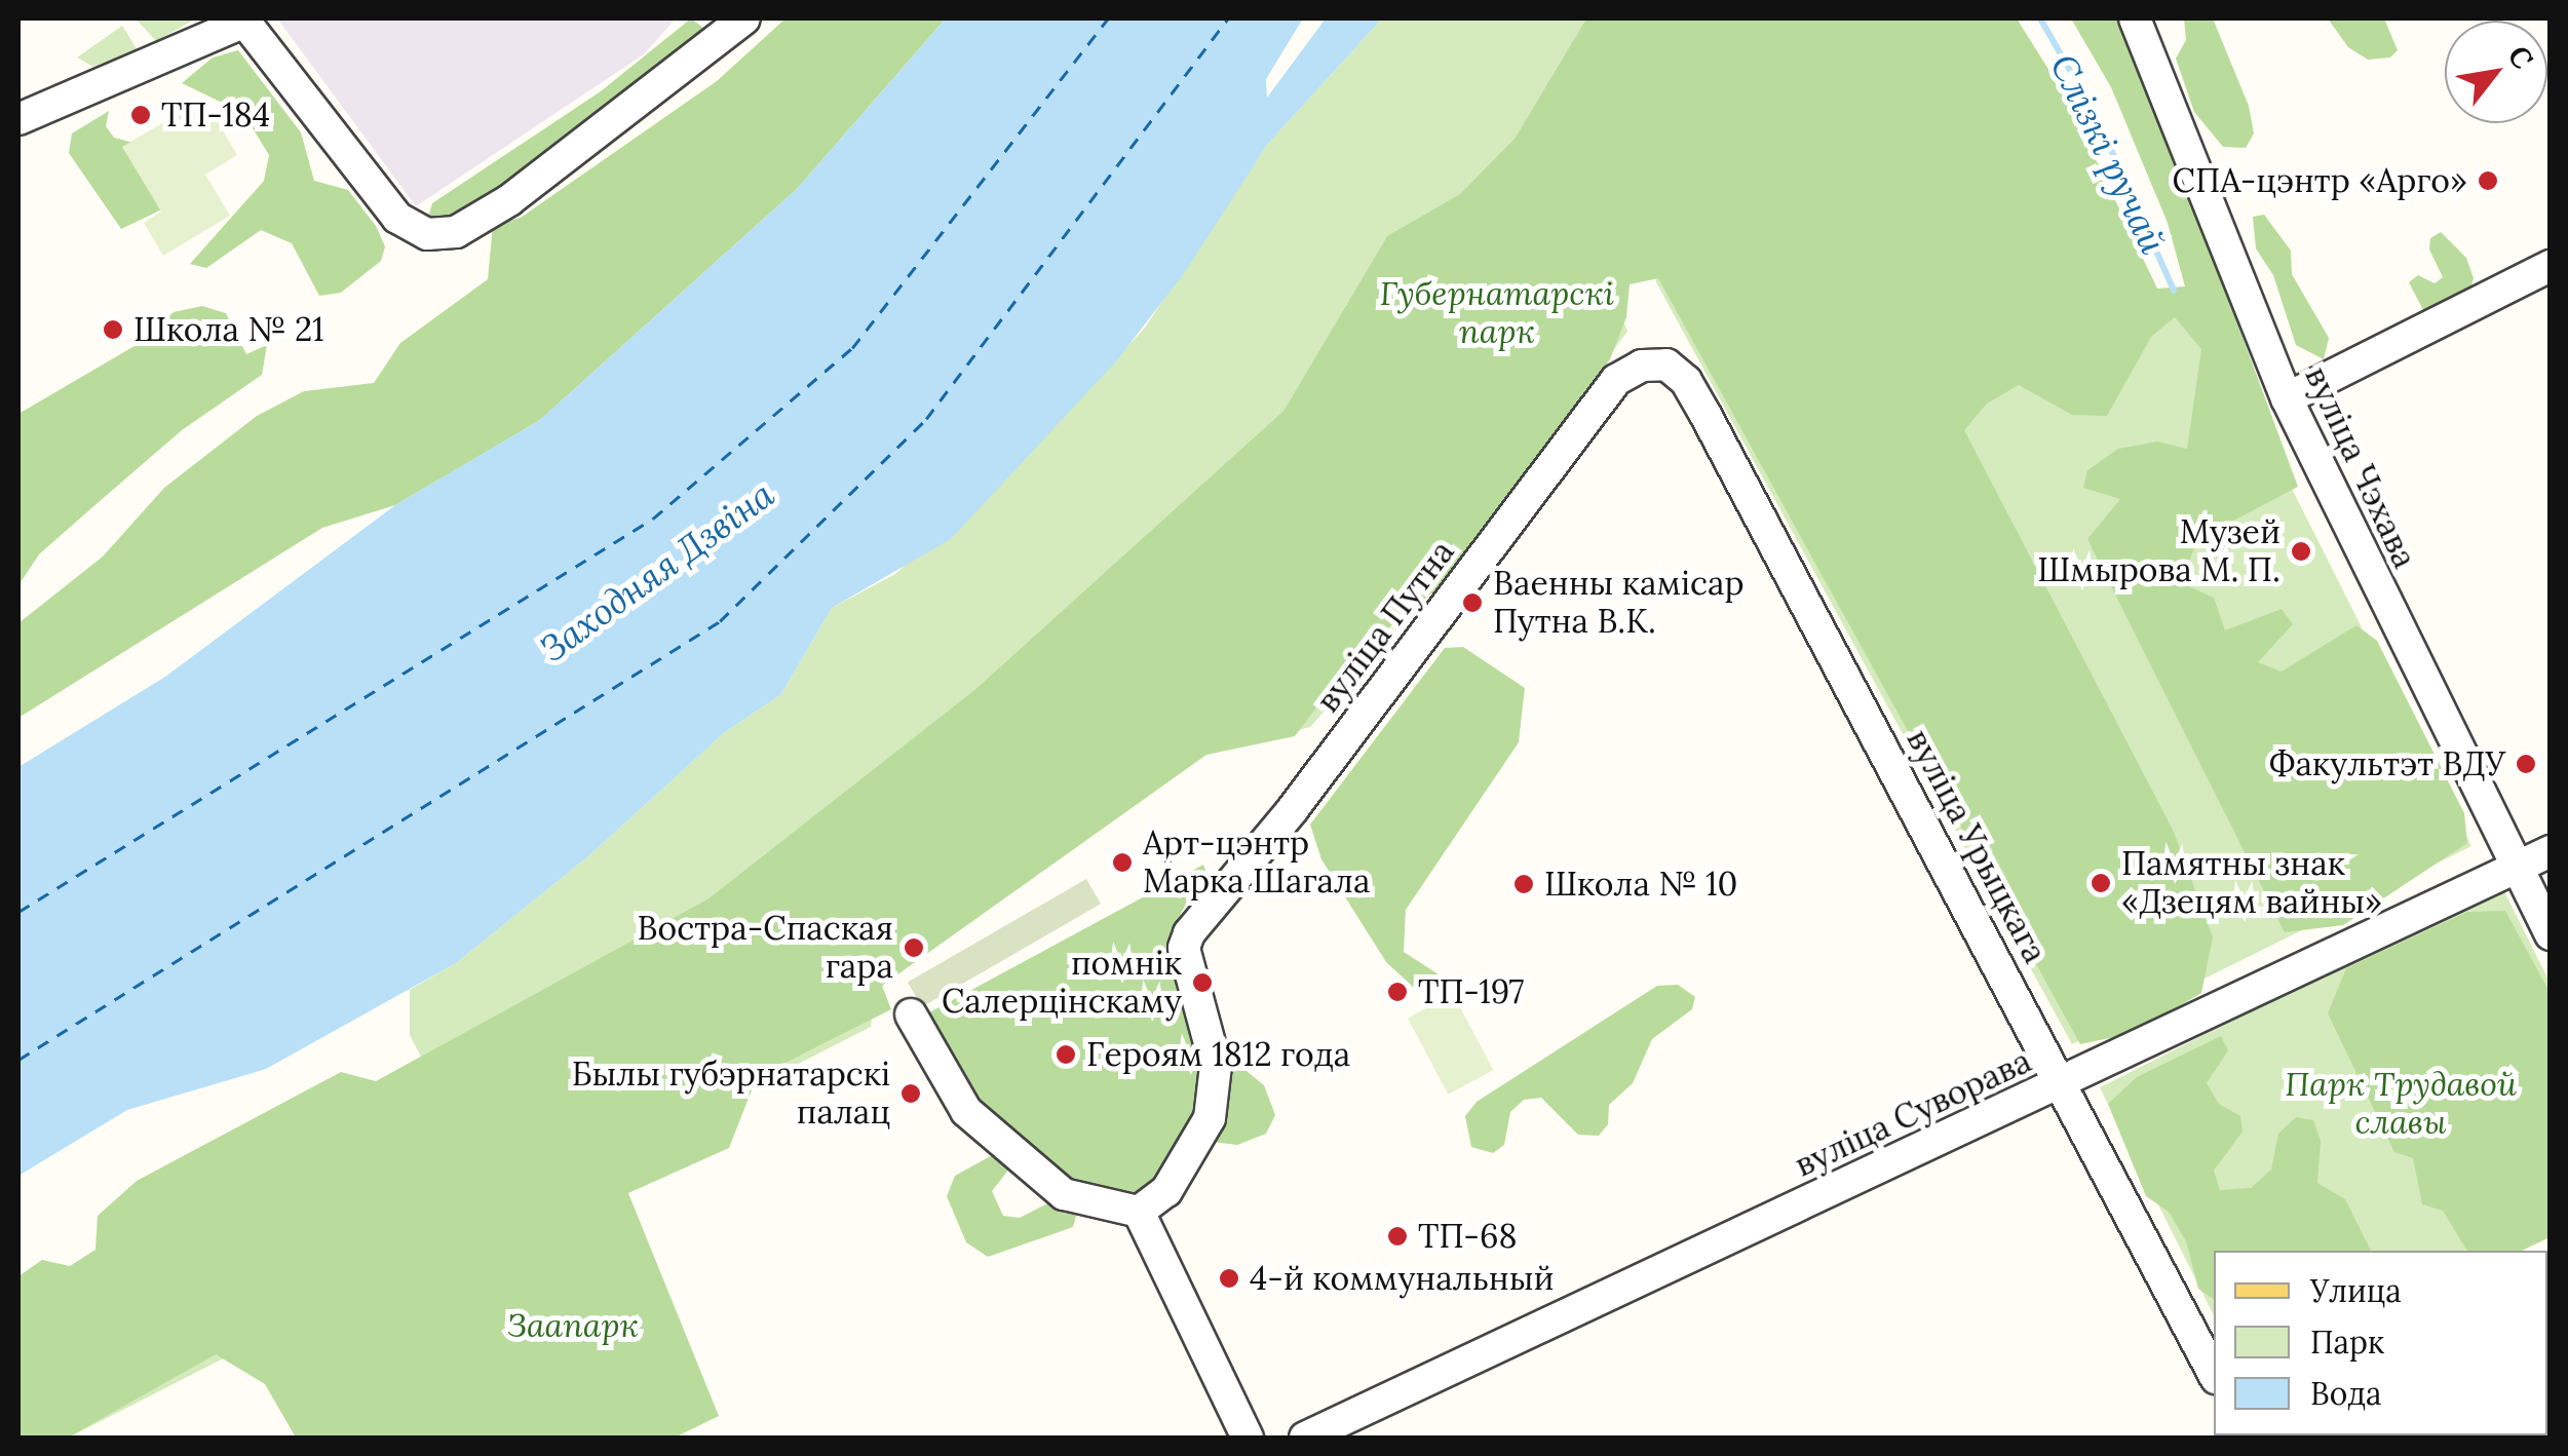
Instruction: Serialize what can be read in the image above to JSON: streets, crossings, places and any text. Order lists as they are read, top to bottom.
{
  "streets": {
    "street": [
      "вуліца Чэхава",
      "вуліца Путна",
      "вуліца Урыцкага",
      "вуліца Суворава"
    ]
  },
  "crossings": [
    ["вуліца Чэхава", "вуліца Суворава"],
    ["вуліца Путна", "вуліца Урыцкага"],
    ["вуліца Урыцкага", "вуліца Суворава"]
  ],
  "water": ["Слізкі ручай", "Заходняя Дзвіна"],
  "parks": ["Губернатарскі парк", "Парк Трудавой славы", "Заапарк"],
  "places": [
    "ТП-184",
    "СПА-цэнтр «Арго»",
    "Школа № 21",
    "Музей Шмырова М. П.",
    "Ваенны камісар Путна В.К.",
    "Факультэт ВДУ",
    "Арт-цэнтр Марка Шагала",
    "Памятны знак «Дзецям вайны»",
    "Школа № 10",
    "Востра-Спаская гара",
    "помнік Салерцінскаму",
    "ТП-197",
    "Героям 1812 года",
    "Былы губэрнатарскі палац",
    "ТП-68",
    "4-й коммунальный"
  ],
  "legend": ["Улица", "Парк", "Вода"],
  "north": "top right"
}
